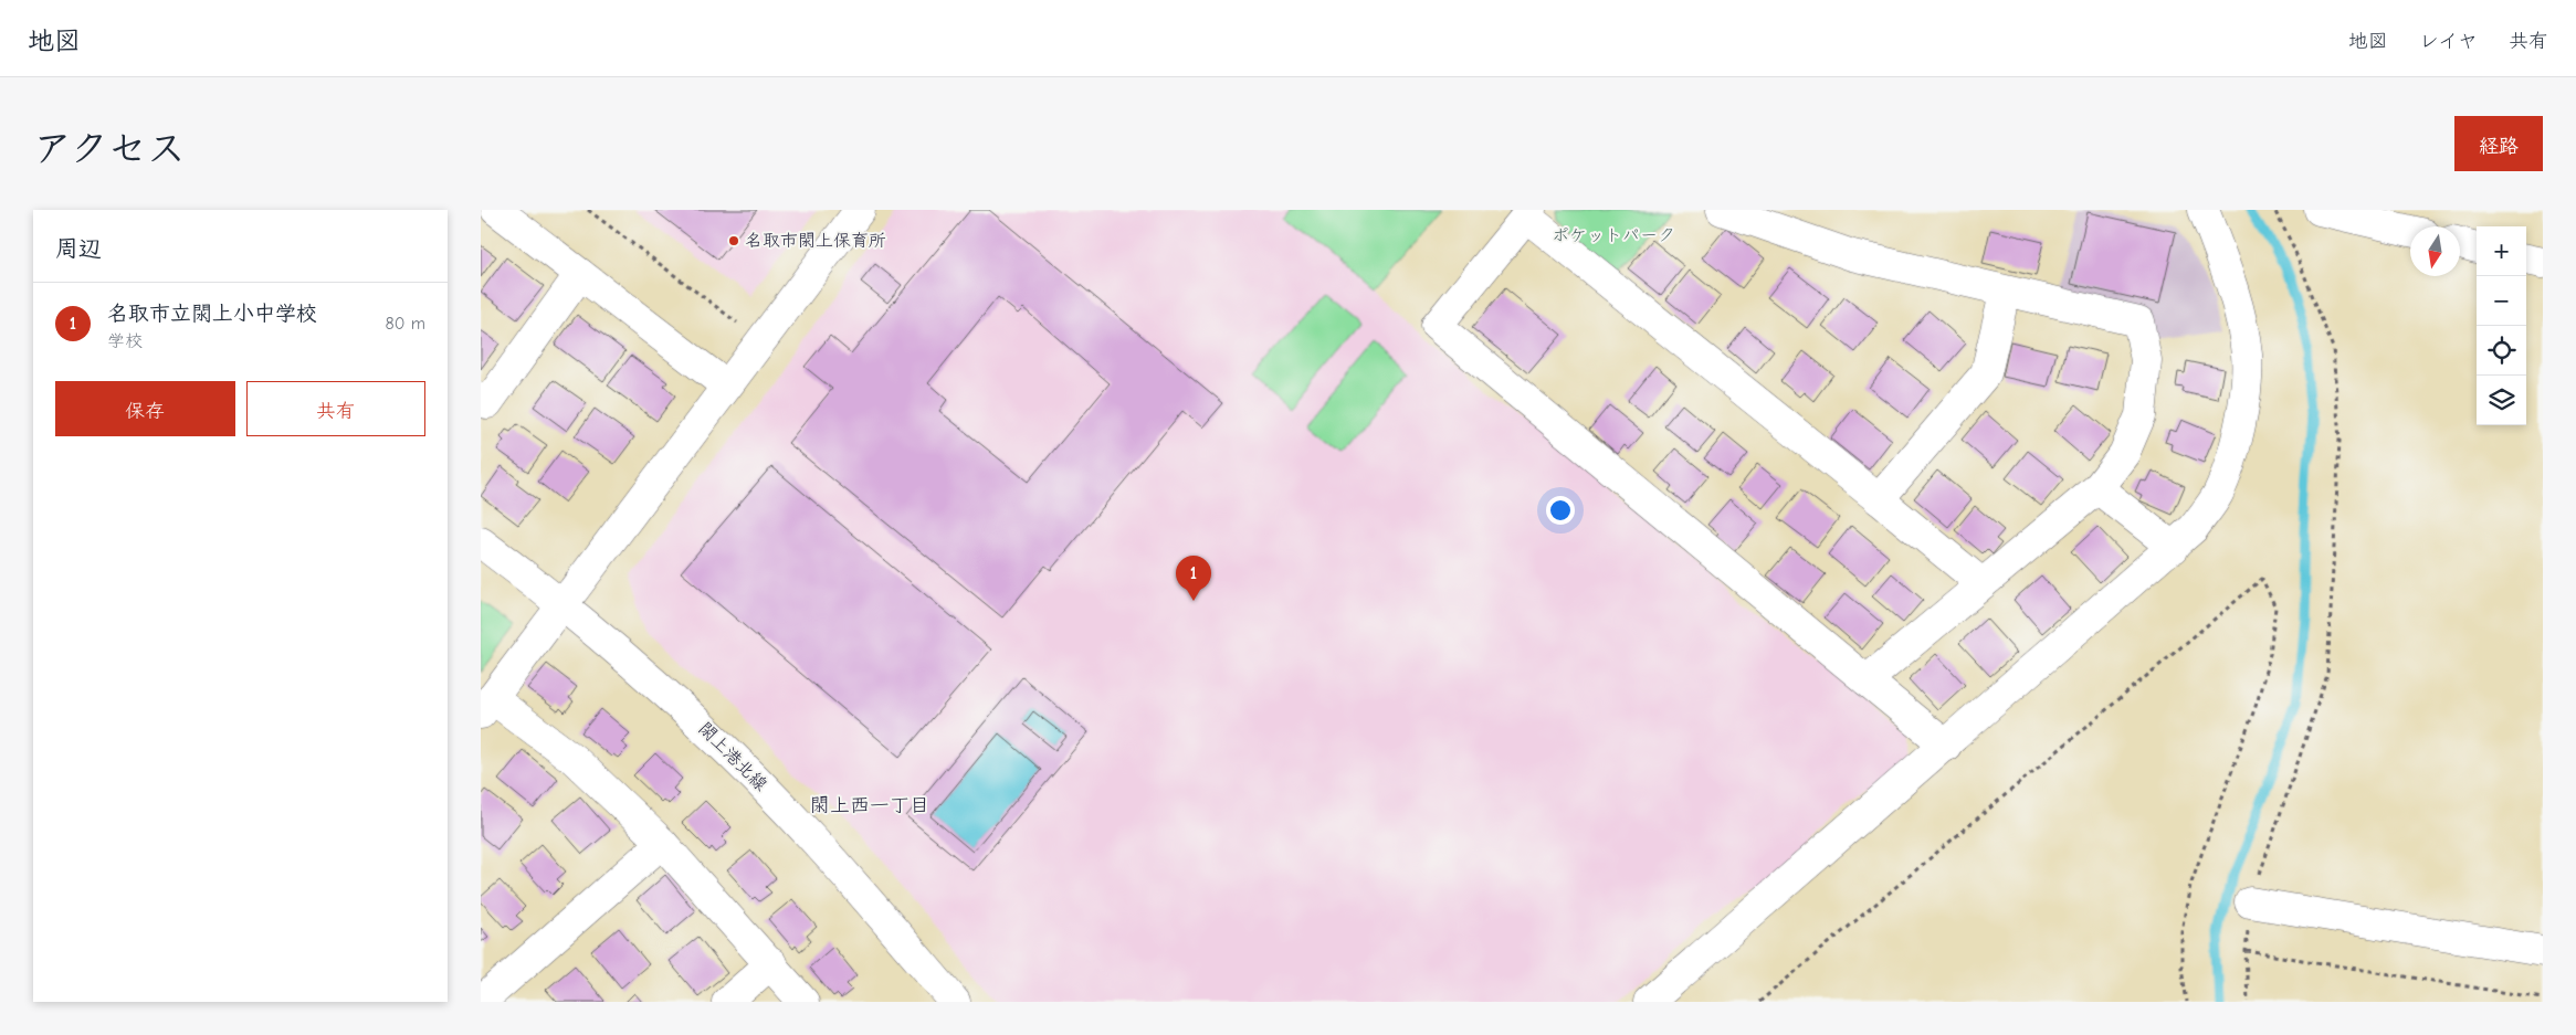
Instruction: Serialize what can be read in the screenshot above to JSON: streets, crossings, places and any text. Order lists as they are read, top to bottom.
{
  "streets": {
    "street": ["閖上港北線"]
  },
  "districts": ["閖上西一丁目"],
  "parks": ["ポケットパーク"],
  "places": ["名取市閖上保育所"],
  "north": "bottom",
  "page": {
    "header": "地図",
    "nav": ["地図", "レイヤ", "共有"],
    "title": "アクセス",
    "buttons": [
      "経路",
      ["保存", "共有"]
    ],
    "heading": "周辺",
    "map_buttons": ["+", "−"],
    "list": [
      {
        "mark": "1",
        "name": "名取市立閖上小中学校",
        "note": "学校",
        "value": "80 m"
      }
    ],
    "pins": "1"
  }
}
